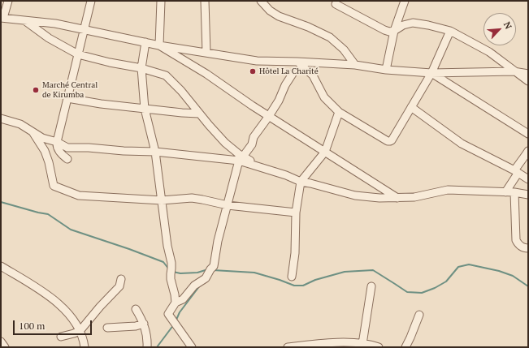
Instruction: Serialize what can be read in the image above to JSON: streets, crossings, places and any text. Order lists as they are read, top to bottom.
{
  "places": ["Hôtel La Charité", "Marché Central de Kirumba"],
  "scale_bar": "100 m",
  "north": "top right"
}
